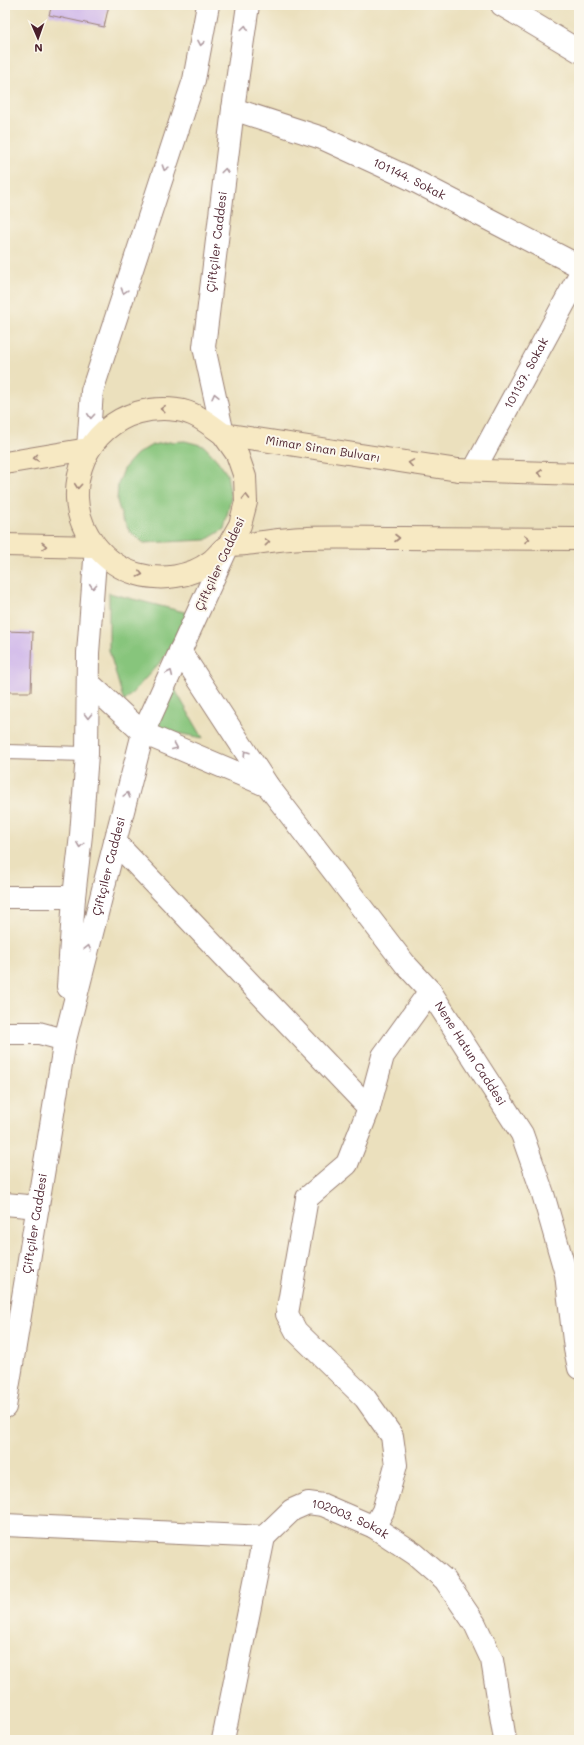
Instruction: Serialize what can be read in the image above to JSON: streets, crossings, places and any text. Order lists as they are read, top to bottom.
{
  "streets": {
    "main road": ["Çiftçiler Caddesi", "Mimar Sinan Bulvarı"],
    "street": [
      "101144. Sokak",
      "101137. Sokak",
      "Nene Hatun Caddesi",
      "102003. Sokak"
    ]
  },
  "crossings": [
    ["101144. Sokak", "Çiftçiler Caddesi"],
    ["Çiftçiler Caddesi", "Mimar Sinan Bulvarı"],
    ["Çiftçiler Caddesi", "Nene Hatun Caddesi"],
    ["101137. Sokak", "Mimar Sinan Bulvarı"]
  ],
  "north": "bottom"
}
